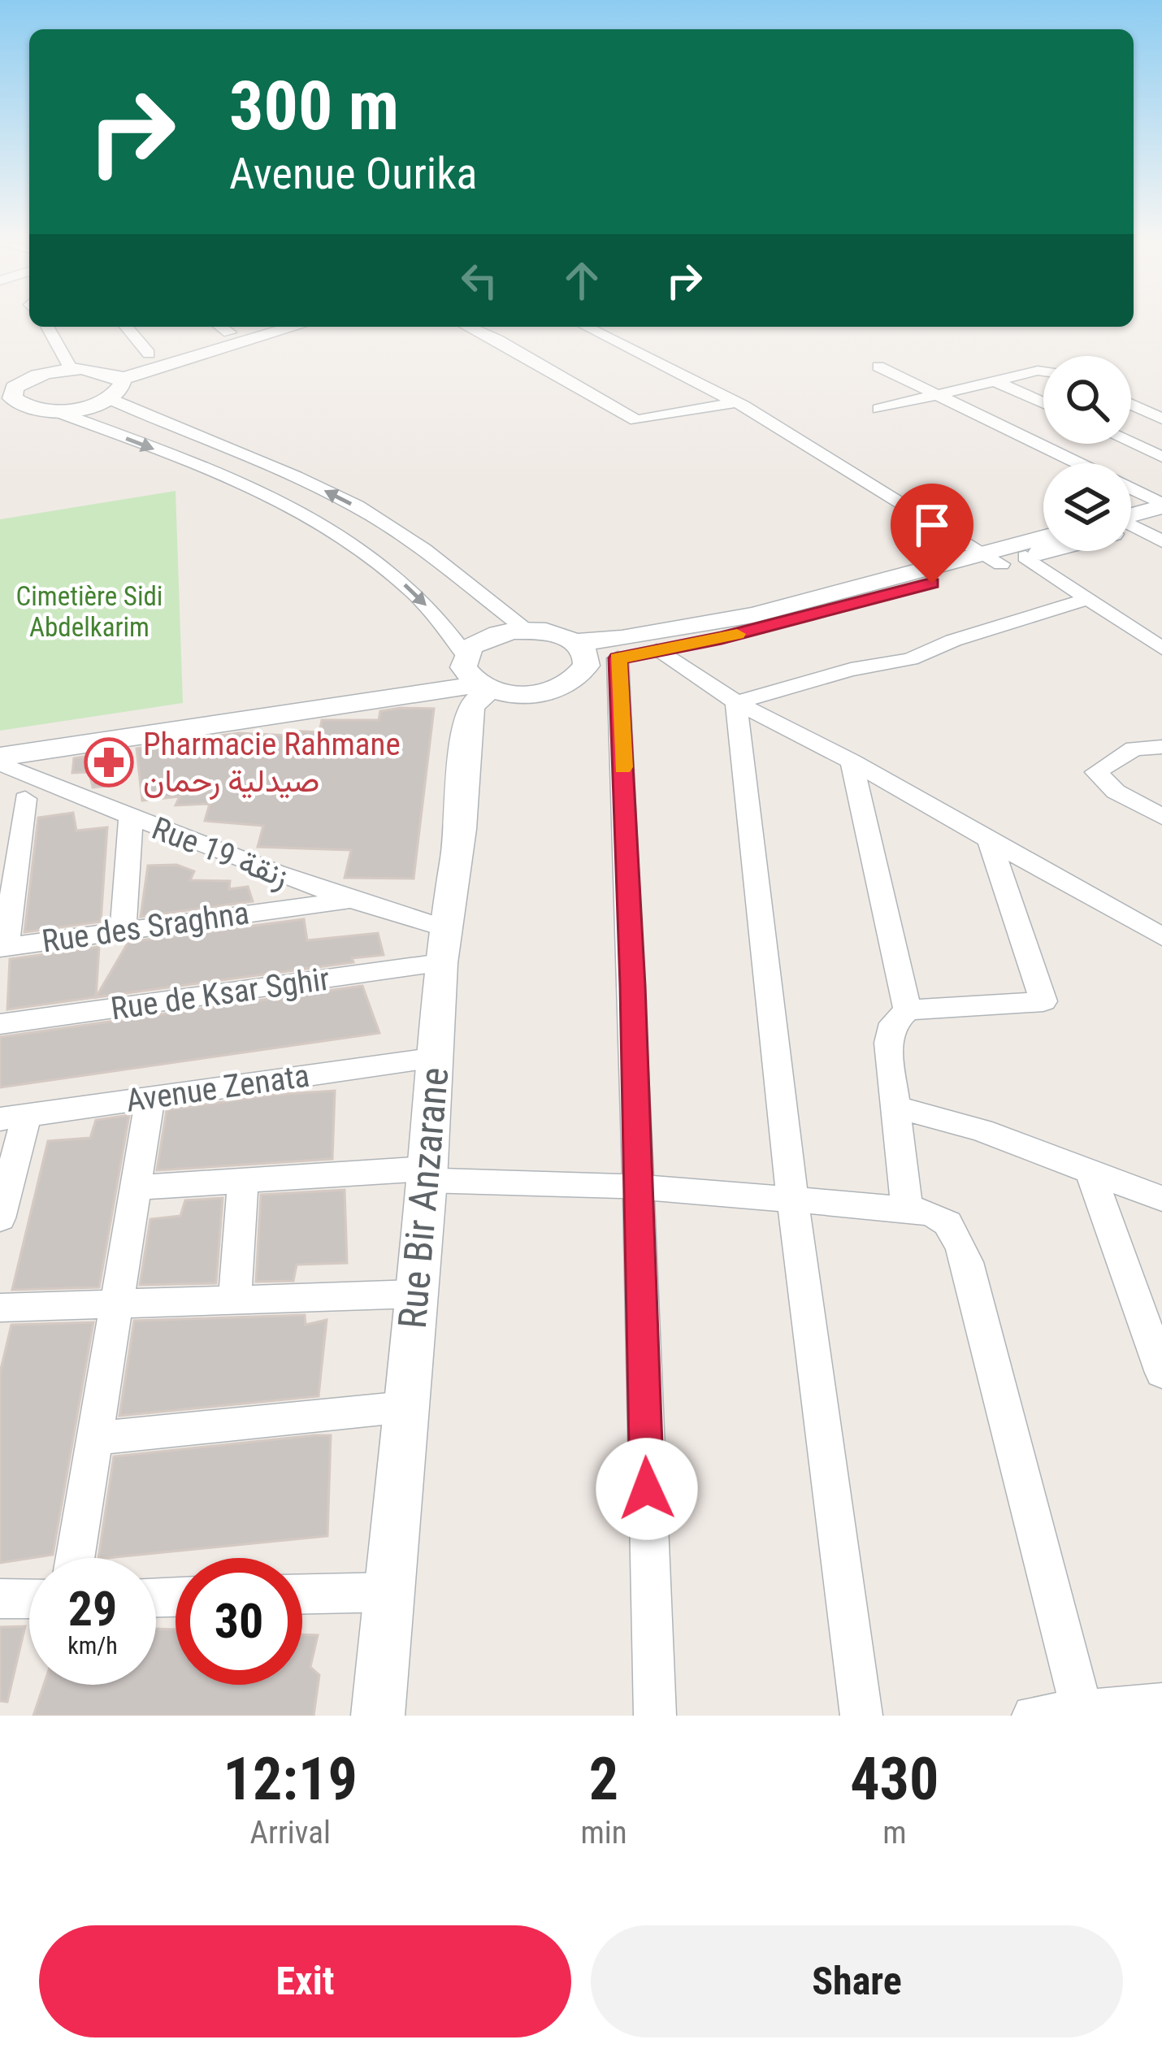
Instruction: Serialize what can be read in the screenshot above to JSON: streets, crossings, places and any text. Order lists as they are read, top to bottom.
{
  "streets": {
    "street": [
      "Rue 19 زنقة",
      "Rue des Sraghna",
      "Rue de Ksar Sghir",
      "Avenue Zenata",
      "Rue Bir Anzarane"
    ]
  },
  "crossings": [
    ["Rue 19 زنقة", "Rue des Sraghna"],
    ["Rue 19 زنقة", "Rue de Ksar Sghir"],
    ["Rue 19 زنقة", "Rue Bir Anzarane"],
    ["Rue de Ksar Sghir", "Rue Bir Anzarane"],
    ["Avenue Zenata", "Rue Bir Anzarane"]
  ],
  "parks": ["Cimetière Sidi Abdelkarim"],
  "places": {
    "pharmacy": ["Pharmacie Rahmane صيدلية رحمان"]
  },
  "page": {
    "turn": ["300 m", "Avenue Ourika"],
    "speed": "29 km/h",
    "limit": "30",
    "eta": [
      "12:19",
      "Arrival",
      "2",
      "min",
      "430",
      "m"
    ],
    "buttons": ["Exit", "Share"]
  }
}
